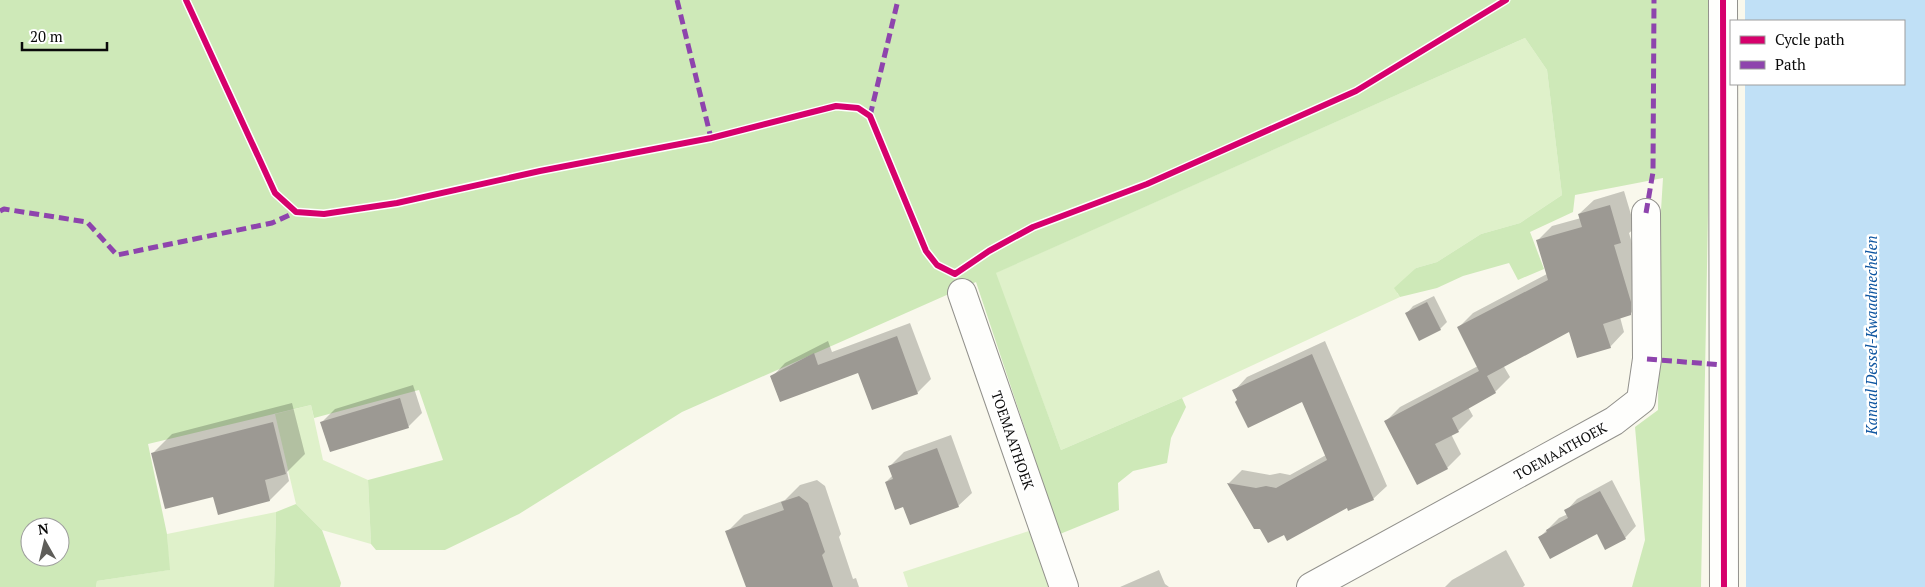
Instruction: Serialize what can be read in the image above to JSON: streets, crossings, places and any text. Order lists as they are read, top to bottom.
{
  "streets": {
    "street": ["TOEMAATHOEK"]
  },
  "water": ["Kanaal Dessel-Kwaadmechelen"],
  "legend": ["Cycle path", "Path"],
  "scale_bar": "20 m",
  "north": "top"
}
